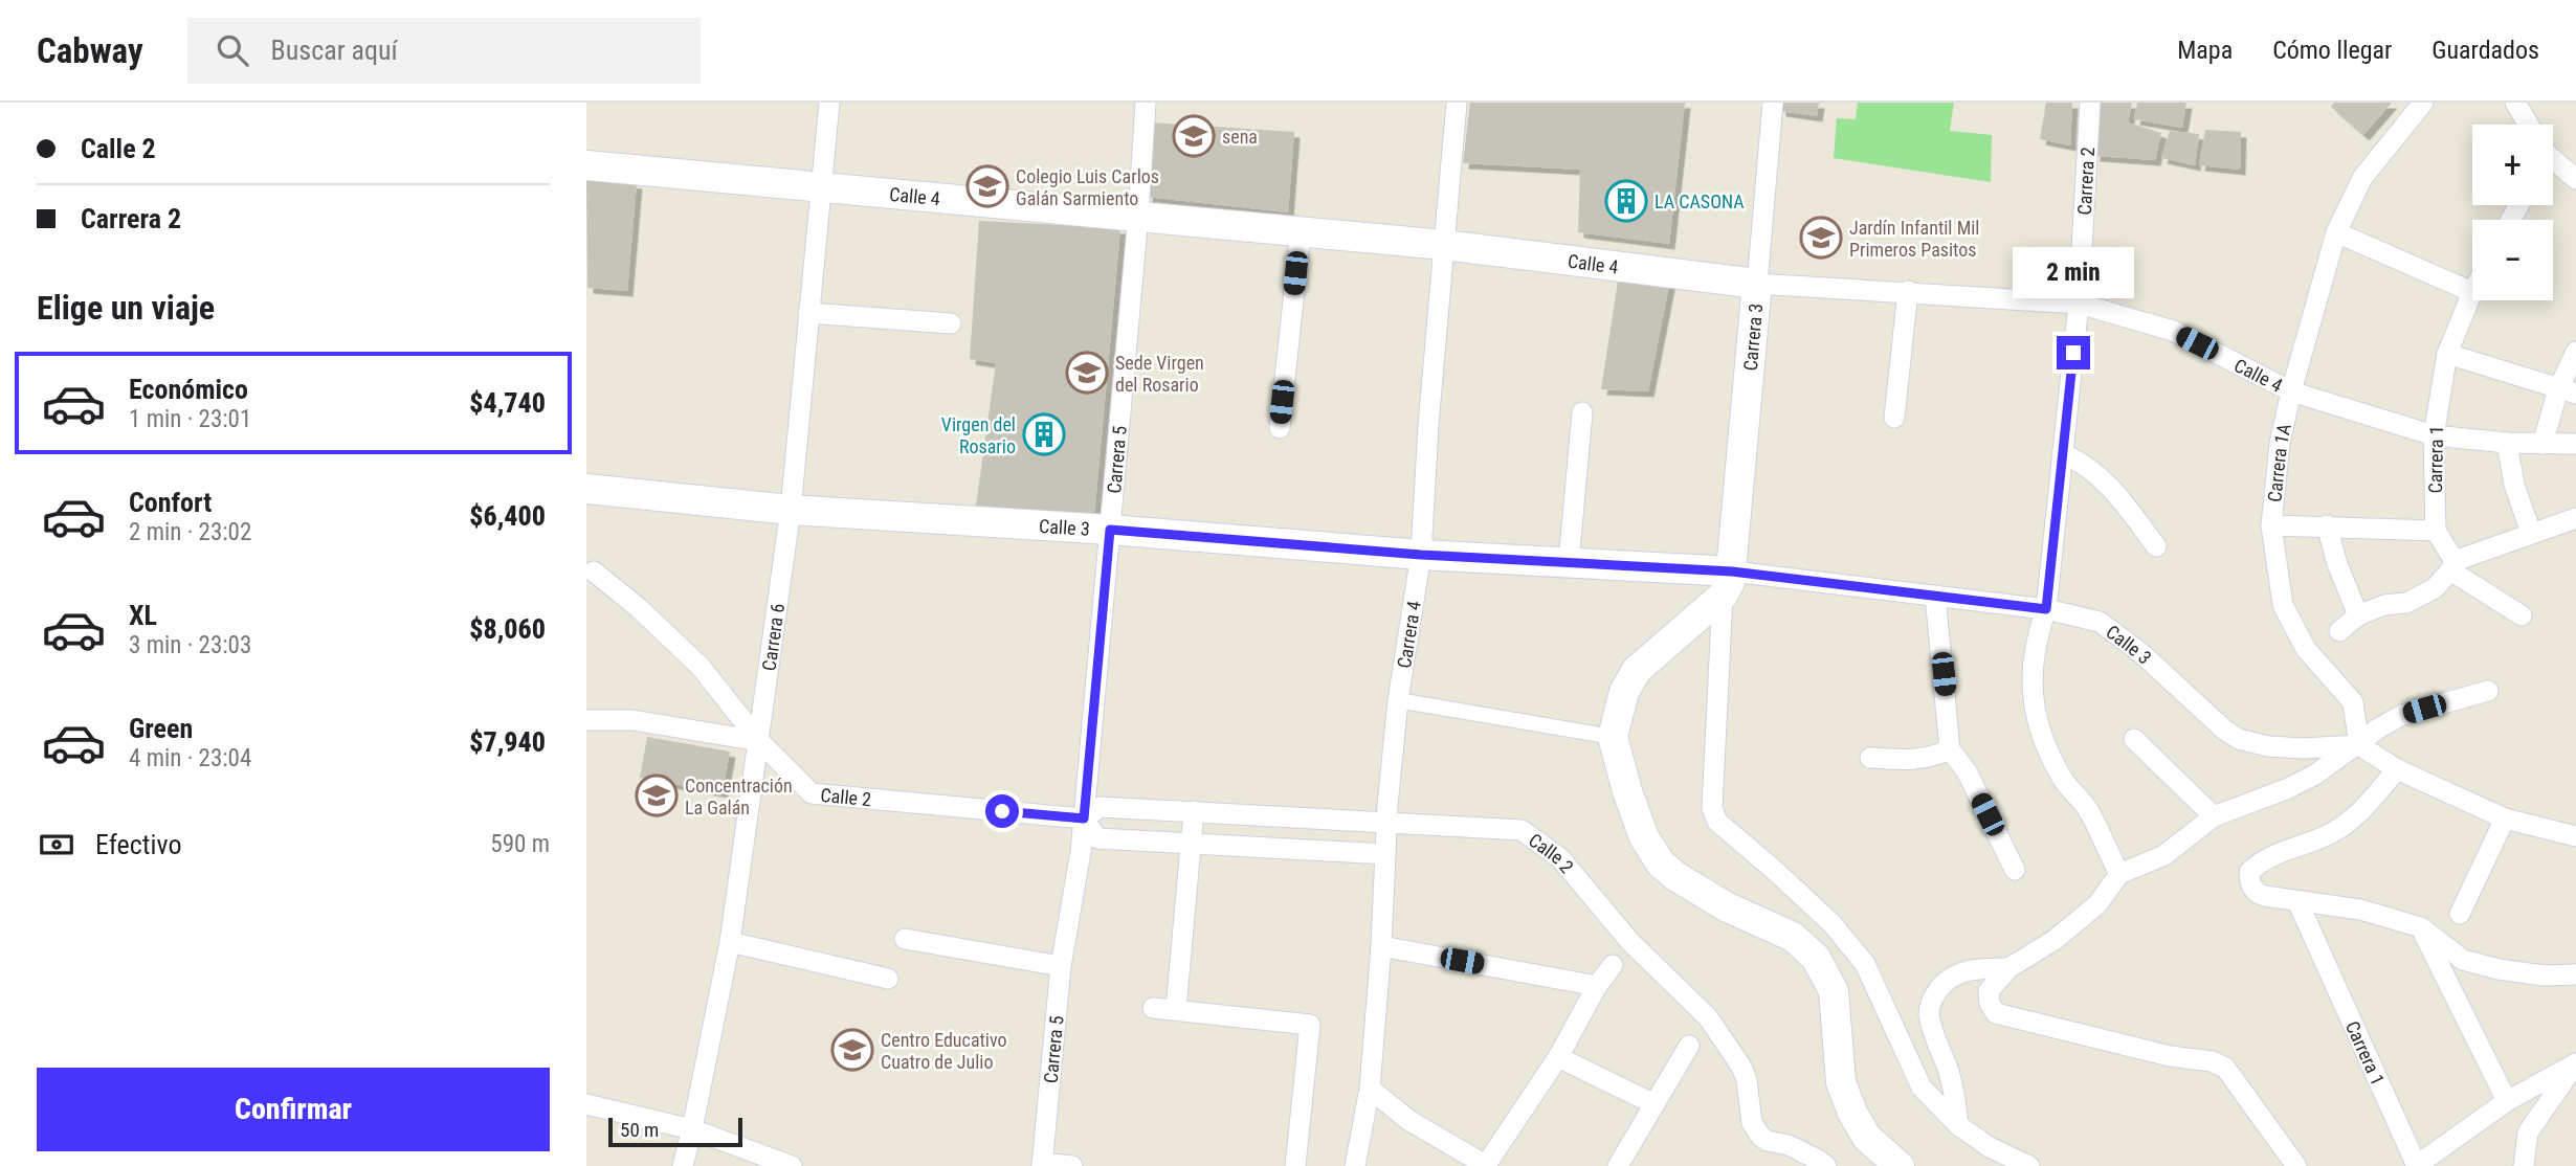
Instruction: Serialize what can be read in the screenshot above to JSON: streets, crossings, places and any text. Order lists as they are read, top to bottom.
{
  "streets": {
    "main road": ["Calle 4", "Carrera 3", "Calle 3"],
    "street": [
      "Carrera 2",
      "Carrera 5",
      "Carrera 1",
      "Carrera 1A",
      "Carrera 4",
      "Carrera 6",
      "Calle 2"
    ]
  },
  "crossings": [
    ["Carrera 2", "Calle 4"],
    ["Carrera 2", "Calle 3"],
    ["Calle 4", "Carrera 3"],
    ["Calle 4", "Carrera 5"],
    ["Calle 4", "Carrera 1"],
    ["Calle 4", "Carrera 1A"],
    ["Calle 4", "Carrera 4"],
    ["Calle 4", "Carrera 6"],
    ["Carrera 3", "Calle 3"],
    ["Carrera 5", "Calle 3"],
    ["Carrera 5", "Calle 2"],
    ["Carrera 1A", "Calle 3"],
    ["Calle 3", "Carrera 4"],
    ["Calle 3", "Carrera 6"],
    ["Carrera 4", "Calle 2"],
    ["Carrera 6", "Calle 2"]
  ],
  "places": {
    "school or university": [
      "sena",
      "Colegio Luis Carlos Galán Sarmiento",
      "Jardín Infantil Mil Primeros Pasitos",
      "Sede Virgen del Rosario",
      "Concentración La Galán",
      "Centro Educativo Cuatro de Julio"
    ],
    "building": ["LA CASONA", "Virgen del Rosario"]
  },
  "scale_bar": "50 m",
  "page": {
    "header": "Cabway",
    "search": "Buscar aquí",
    "nav": ["Mapa", "Cómo llegar", "Guardados"],
    "banner": ["Calle 2", "Carrera 2"],
    "map_buttons": ["+", "−"],
    "bubble": "2 min",
    "heading": "Elige un viaje",
    "list": [
      {
        "name": "Económico",
        "note": "1 min · 23:01",
        "value": "$4,740"
      },
      {
        "name": "Confort",
        "note": "2 min · 23:02",
        "value": "$6,400"
      },
      {
        "name": "XL",
        "note": "3 min · 23:03",
        "value": "$8,060"
      },
      {
        "name": "Green",
        "note": "4 min · 23:04",
        "value": "$7,940"
      }
    ],
    "pay": ["Efectivo", "590 m"],
    "buttons": "Confirmar",
    "scale": "50 m"
  }
}
